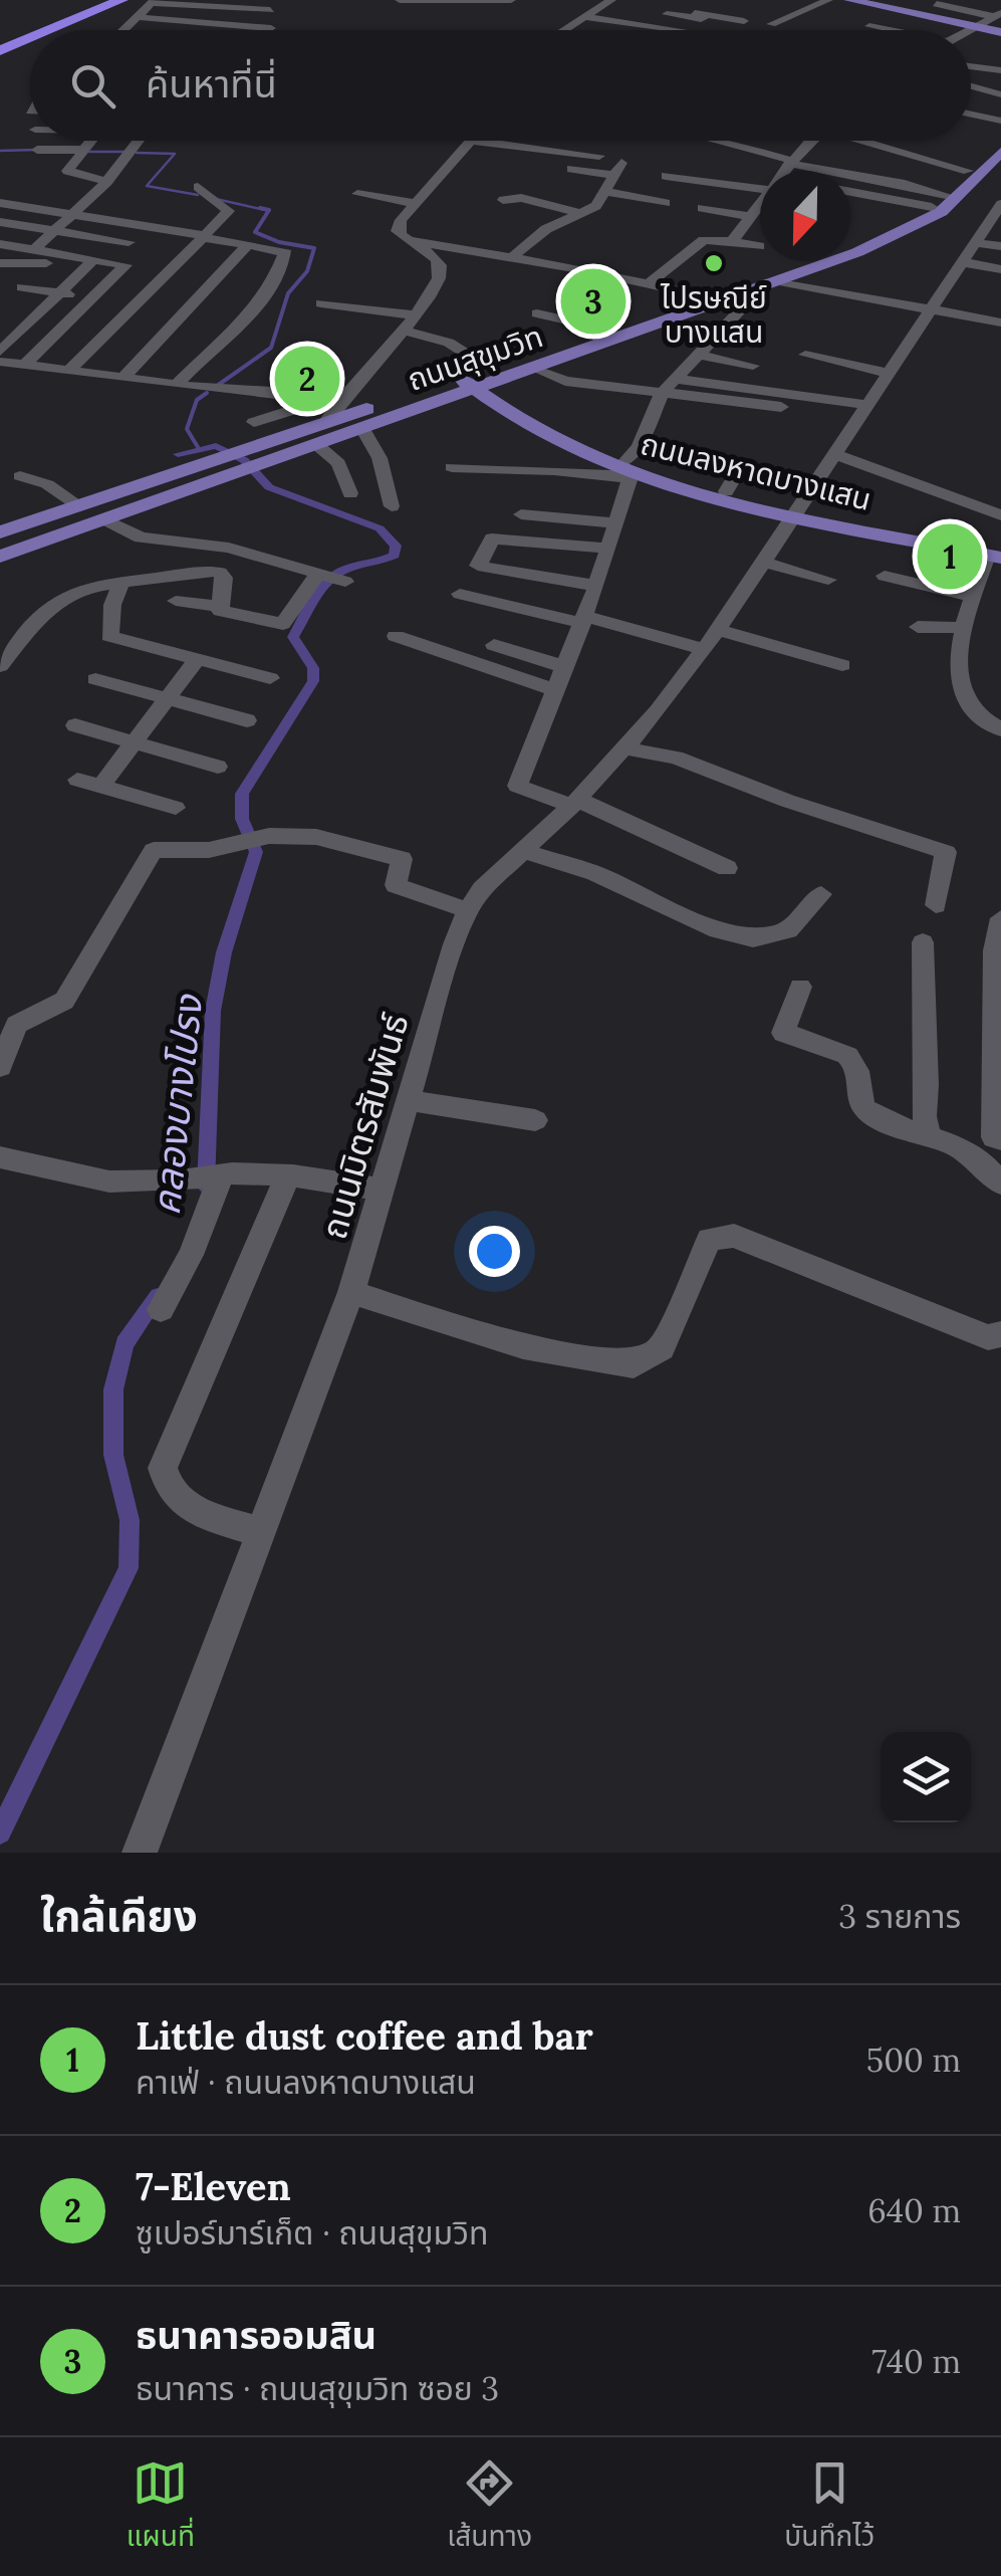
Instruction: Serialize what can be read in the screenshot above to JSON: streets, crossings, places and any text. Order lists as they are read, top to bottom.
{
  "streets": {
    "main road": ["ถนนสุขุมวิท", "ถนนลงหาดบางแสน"],
    "street": ["ถนนมิตรสัมพันธ์"]
  },
  "crossings": [
    ["ถนนสุขุมวิท", "ถนนลงหาดบางแสน"],
    ["ถนนลงหาดบางแสน", "ถนนมิตรสัมพันธ์"]
  ],
  "water": ["คลองบางโปรง"],
  "places": ["ไปรษณีย์ บางแสน"],
  "north": "bottom",
  "page": {
    "search": "ค้นหาที่นี่",
    "pins": ["3", "2", "1"],
    "heading": ["ใกล้เคียง", "3 รายการ"],
    "list": [
      {
        "mark": "1",
        "name": "Little dust coffee and bar",
        "note": "คาเฟ่ · ถนนลงหาดบางแสน",
        "value": "500 m"
      },
      {
        "mark": "2",
        "name": "7-Eleven",
        "note": "ซูเปอร์มาร์เก็ต · ถนนสุขุมวิท",
        "value": "640 m"
      },
      {
        "mark": "3",
        "name": "ธนาคารออมสิน",
        "note": "ธนาคาร · ถนนสุขุมวิท ซอย 3",
        "value": "740 m"
      }
    ],
    "nav": ["แผนที่", "เส้นทาง", "บันทึกไว้"]
  }
}
